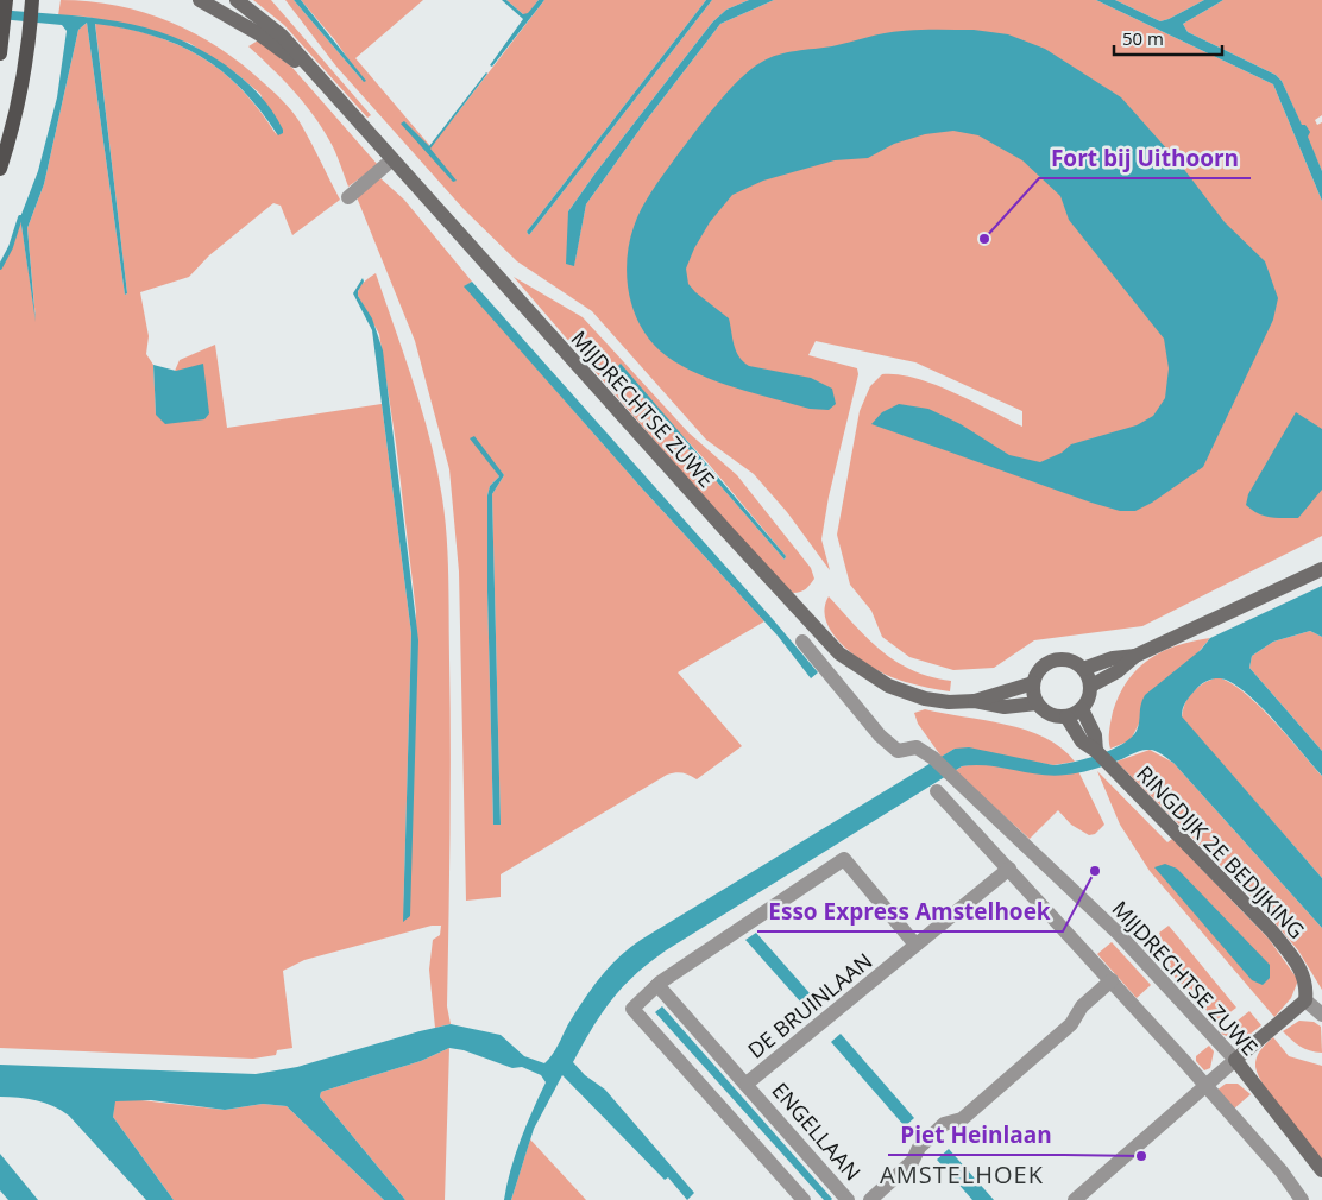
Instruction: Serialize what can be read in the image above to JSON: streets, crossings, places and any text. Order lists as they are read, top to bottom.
{
  "streets": {
    "street": [
      "MIJDRECHTSE ZUWE",
      "RINGDIJK 2E BEDIJKING",
      "DE BRUINLAAN",
      "ENGELLAAN"
    ]
  },
  "crossings": [
    ["MIJDRECHTSE ZUWE", "RINGDIJK 2E BEDIJKING"],
    ["DE BRUINLAAN", "ENGELLAAN"]
  ],
  "districts": ["AMSTELHOEK"],
  "places": ["Fort bij Uithoorn", "Esso Express Amstelhoek", "Piet Heinlaan"],
  "scale_bar": "50 m"
}
